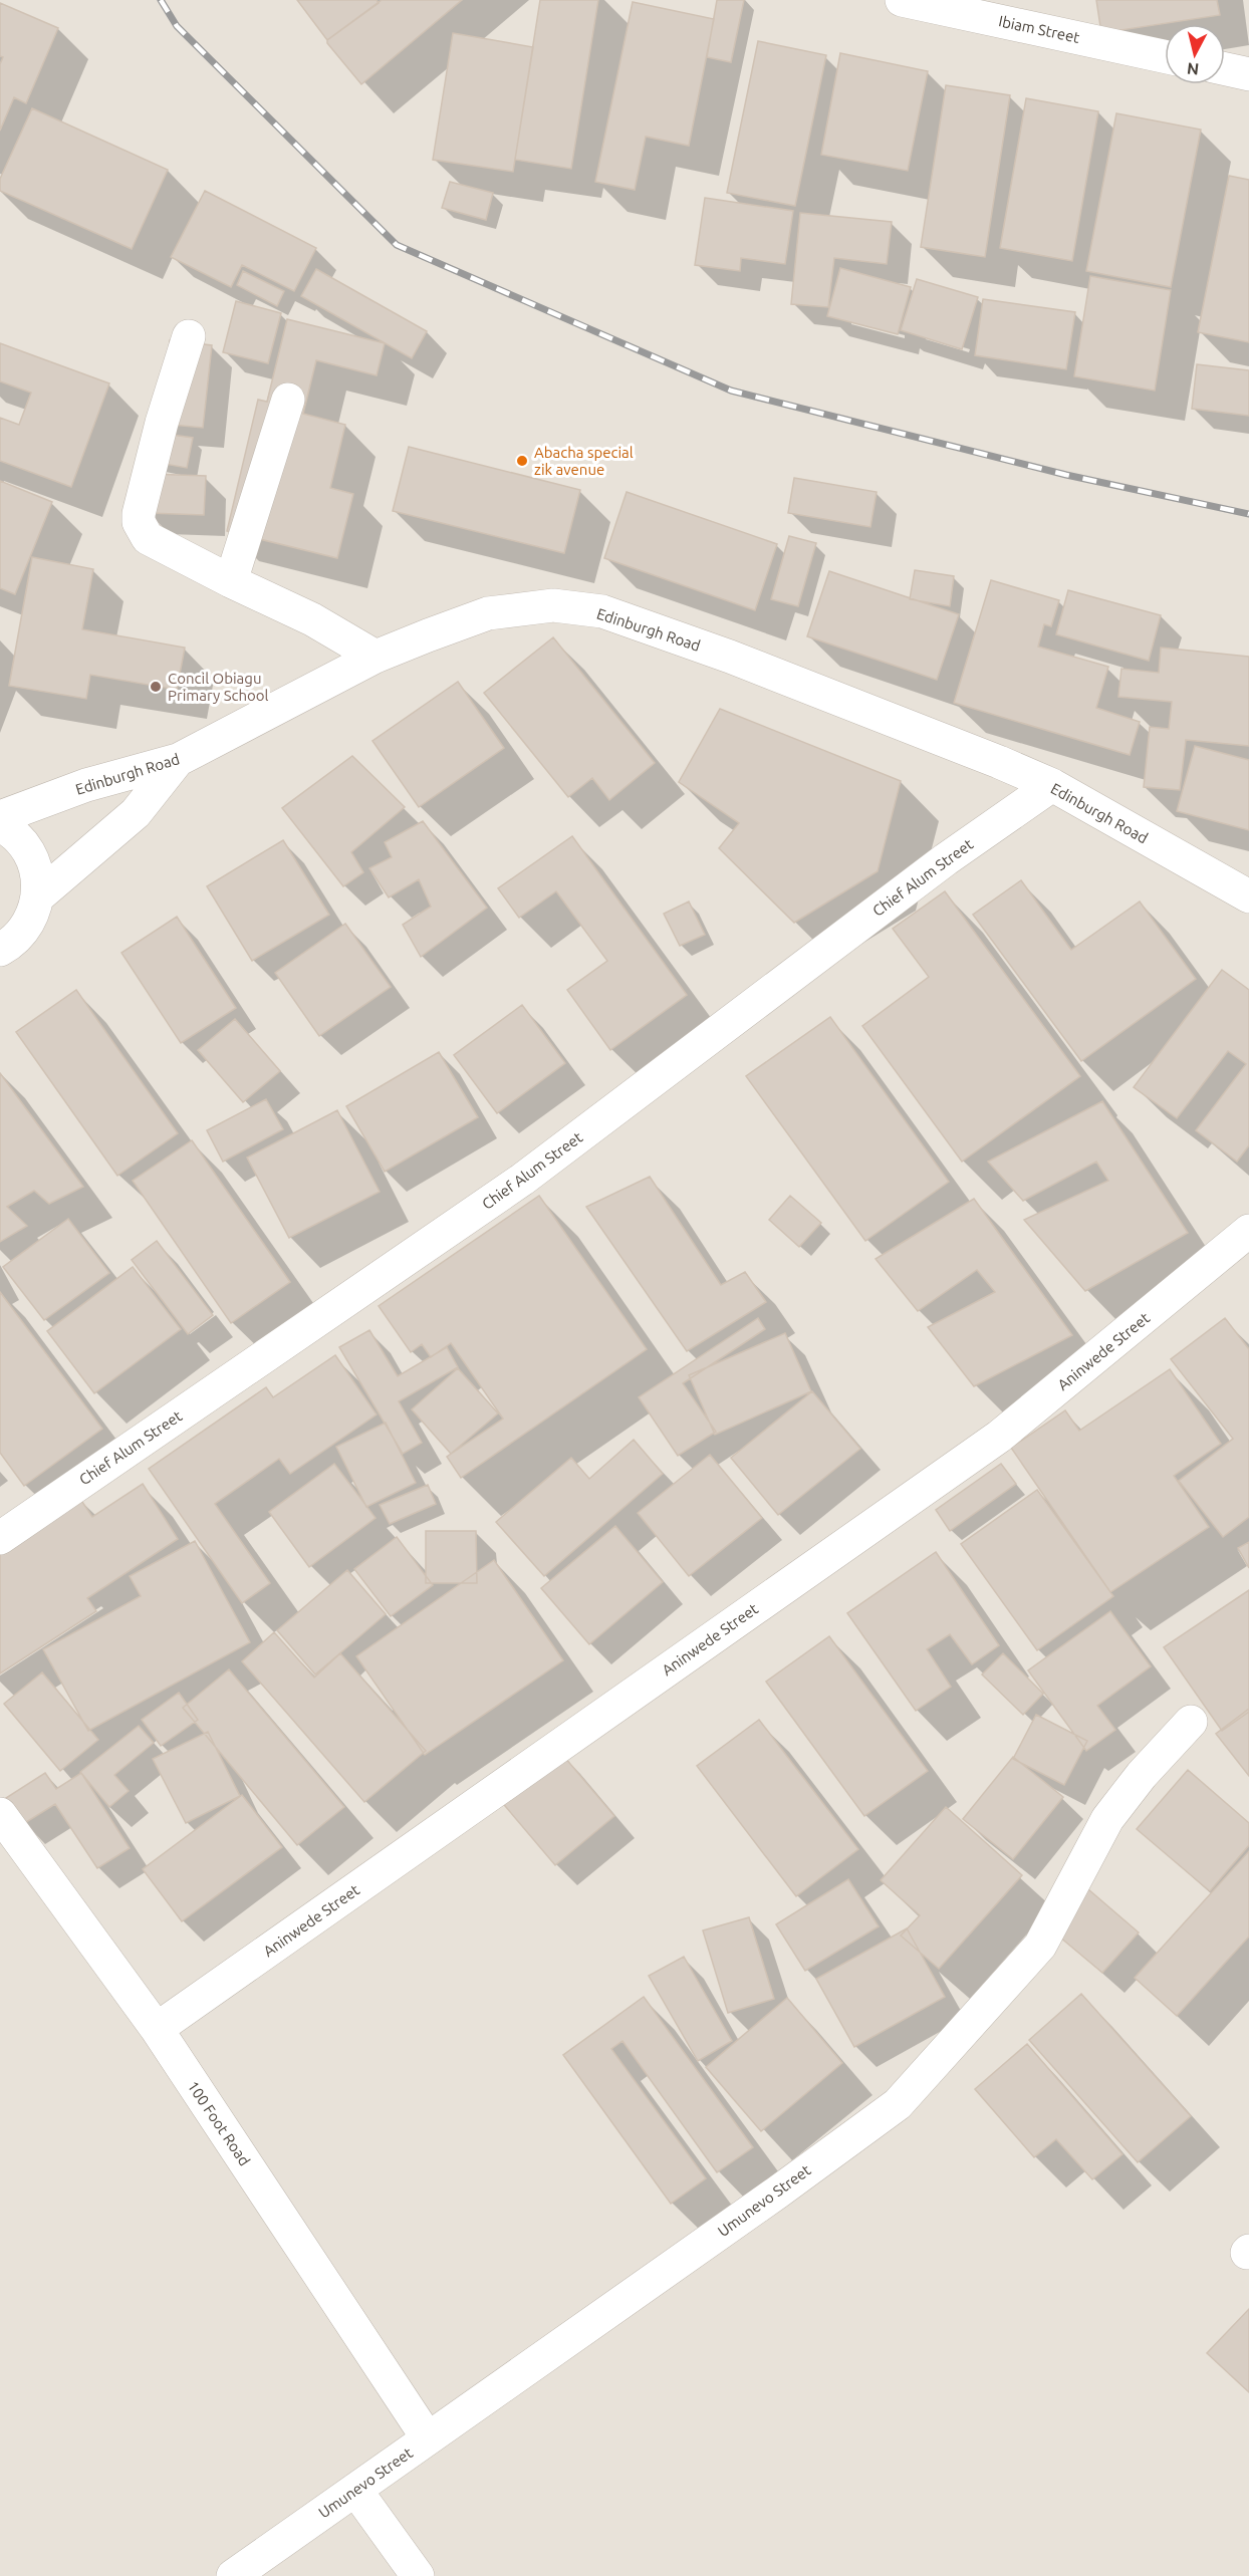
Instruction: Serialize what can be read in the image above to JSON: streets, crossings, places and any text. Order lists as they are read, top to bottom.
{
  "streets": {
    "street": [
      "Ibiam Street",
      "Edinburgh Road",
      "Chief Alum Street",
      "Aninwede Street",
      "100 Foot Road",
      "Umunevo Street"
    ]
  },
  "crossings": [
    ["Edinburgh Road", "Chief Alum Street"],
    ["Aninwede Street", "100 Foot Road"],
    ["100 Foot Road", "Umunevo Street"]
  ],
  "places": ["Abacha special zik avenue", "Concil Obiagu Primary School"],
  "north": "bottom"
}
